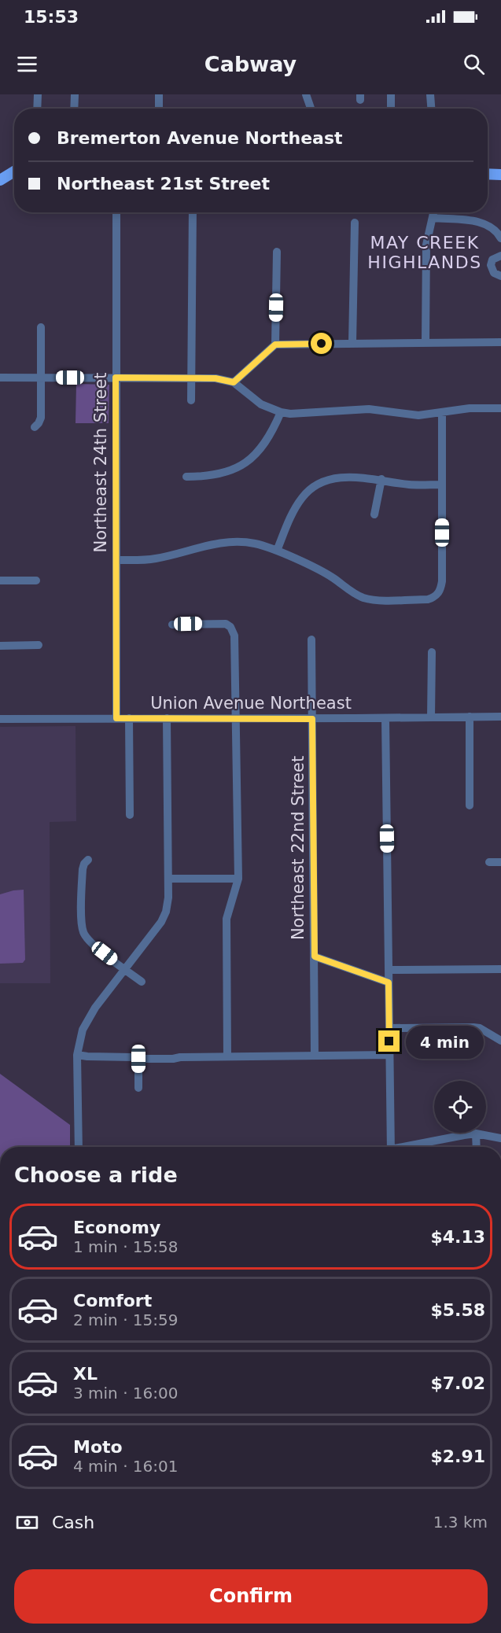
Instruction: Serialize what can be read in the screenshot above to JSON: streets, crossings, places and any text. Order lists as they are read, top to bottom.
{
  "streets": {
    "street": ["Northeast 24th Street", "Union Avenue Northeast", "Northeast 22nd Street"]
  },
  "crossings": [
    ["Northeast 24th Street", "Union Avenue Northeast"],
    ["Union Avenue Northeast", "Northeast 22nd Street"]
  ],
  "districts": ["MAY CREEK HIGHLANDS"],
  "page": {
    "status": "15:53",
    "header": "Cabway",
    "banner": ["Bremerton Avenue Northeast", "Northeast 21st Street"],
    "bubble": "4 min",
    "heading": "Choose a ride",
    "list": [
      {
        "name": "Economy",
        "note": "1 min · 15:58",
        "value": "$4.13"
      },
      {
        "name": "Comfort",
        "note": "2 min · 15:59",
        "value": "$5.58"
      },
      {
        "name": "XL",
        "note": "3 min · 16:00",
        "value": "$7.02"
      },
      {
        "name": "Moto",
        "note": "4 min · 16:01",
        "value": "$2.91"
      }
    ],
    "pay": ["Cash", "1.3 km"],
    "buttons": "Confirm"
  }
}
